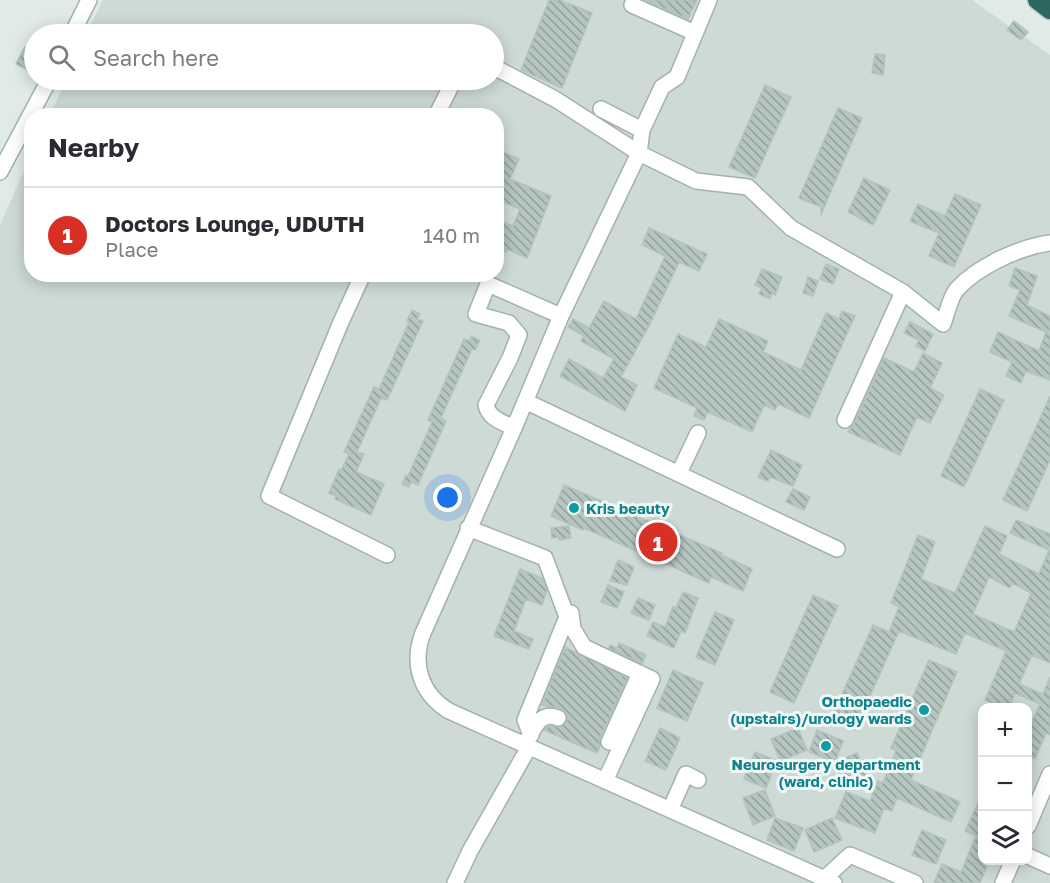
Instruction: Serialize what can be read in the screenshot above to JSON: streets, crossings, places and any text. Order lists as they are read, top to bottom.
{
  "places": ["Kris beauty", "Orthopaedic (upstairs)/urology wards", "Neurosurgery department (ward, clinic)"],
  "page": {
    "search": "Search here",
    "heading": "Nearby",
    "list": [
      {
        "mark": "1",
        "name": "Doctors Lounge, UDUTH",
        "note": "Place",
        "value": "140 m"
      }
    ],
    "pins": "1",
    "map_buttons": ["+", "−"]
  }
}
